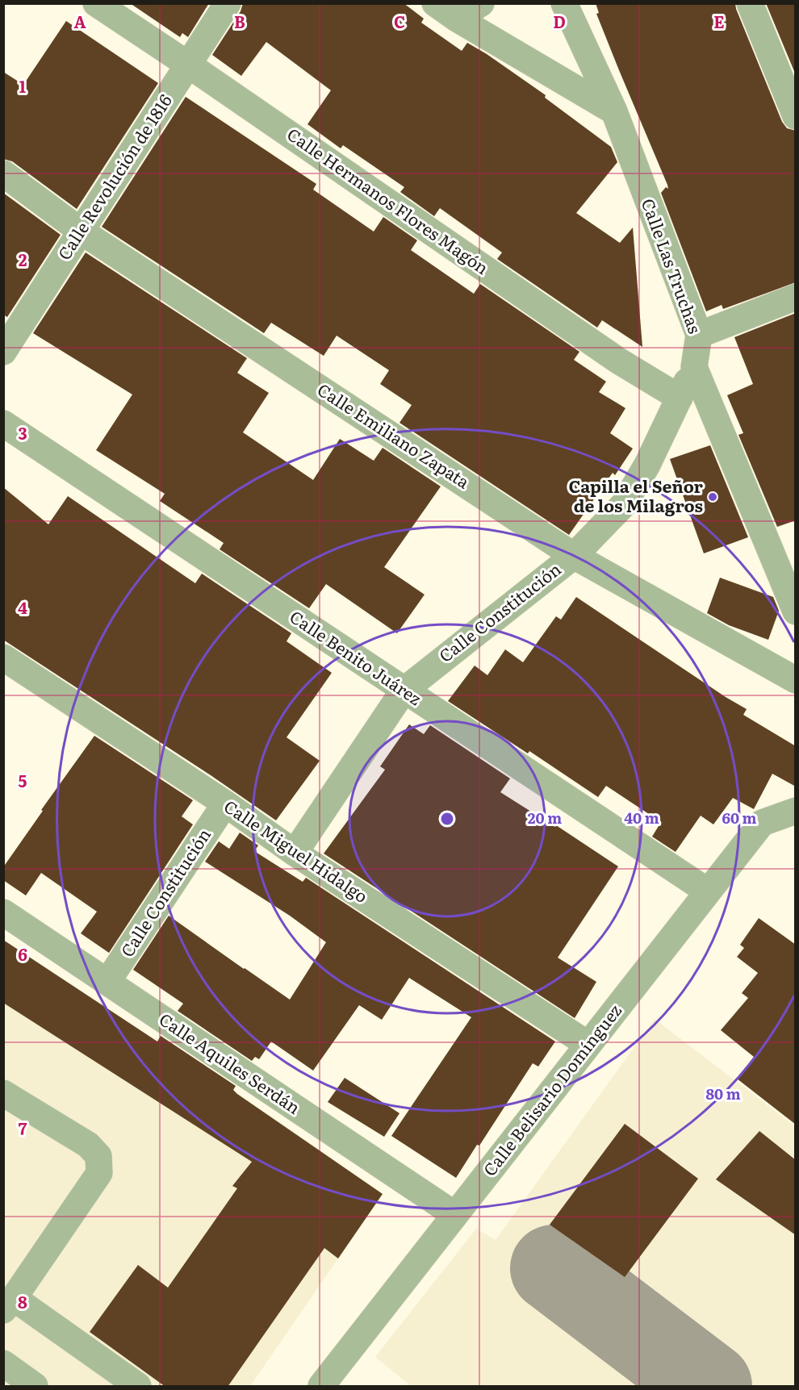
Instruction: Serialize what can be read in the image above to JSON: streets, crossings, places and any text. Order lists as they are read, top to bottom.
{
  "streets": {
    "street": [
      "Calle Revolución de 1816",
      "Calle Hermanos Flores Magón",
      "Calle Las Truchas",
      "Calle Emiliano Zapata",
      "Calle Constitución",
      "Calle Benito Juárez",
      "Calle Miguel Hidalgo",
      "Calle Aquiles Serdán",
      "Calle Belisario Domínguez"
    ]
  },
  "crossings": [
    ["Calle Revolución de 1816", "Calle Hermanos Flores Magón"],
    ["Calle Revolución de 1816", "Calle Emiliano Zapata"],
    ["Calle Hermanos Flores Magón", "Calle Constitución"],
    ["Calle Las Truchas", "Calle Constitución"],
    ["Calle Emiliano Zapata", "Calle Constitución"],
    ["Calle Constitución", "Calle Benito Juárez"],
    ["Calle Constitución", "Calle Miguel Hidalgo"],
    ["Calle Constitución", "Calle Aquiles Serdán"],
    ["Calle Benito Juárez", "Calle Belisario Domínguez"],
    ["Calle Miguel Hidalgo", "Calle Belisario Domínguez"],
    ["Calle Aquiles Serdán", "Calle Belisario Domínguez"]
  ],
  "places": ["Capilla el Señor de los Milagros"],
  "grid": {
    "columns": [
      "A",
      "B",
      "C",
      "D",
      "E"
    ],
    "rows": [
      "1",
      "2",
      "3",
      "4",
      "5",
      "6",
      "7",
      "8"
    ]
  },
  "rings": [
    "20 m",
    "40 m",
    "60 m",
    "80 m"
  ]
}
